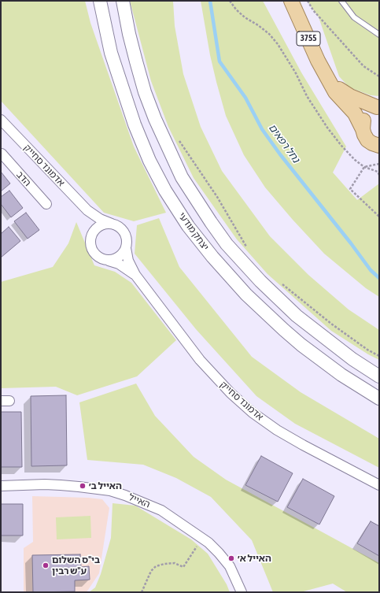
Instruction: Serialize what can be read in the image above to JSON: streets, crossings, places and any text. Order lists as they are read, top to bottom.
{
  "streets": {
    "main road": ["3755"],
    "street": [
      "אדמונד סחייק",
      "הדב",
      "יצחק מודעי",
      "האייל"
    ]
  },
  "water": ["נחל רפאים"],
  "places": ["האייל ב׳", "האייל א׳", "בי\"ס השלום ע\"ש רבין"]
}
